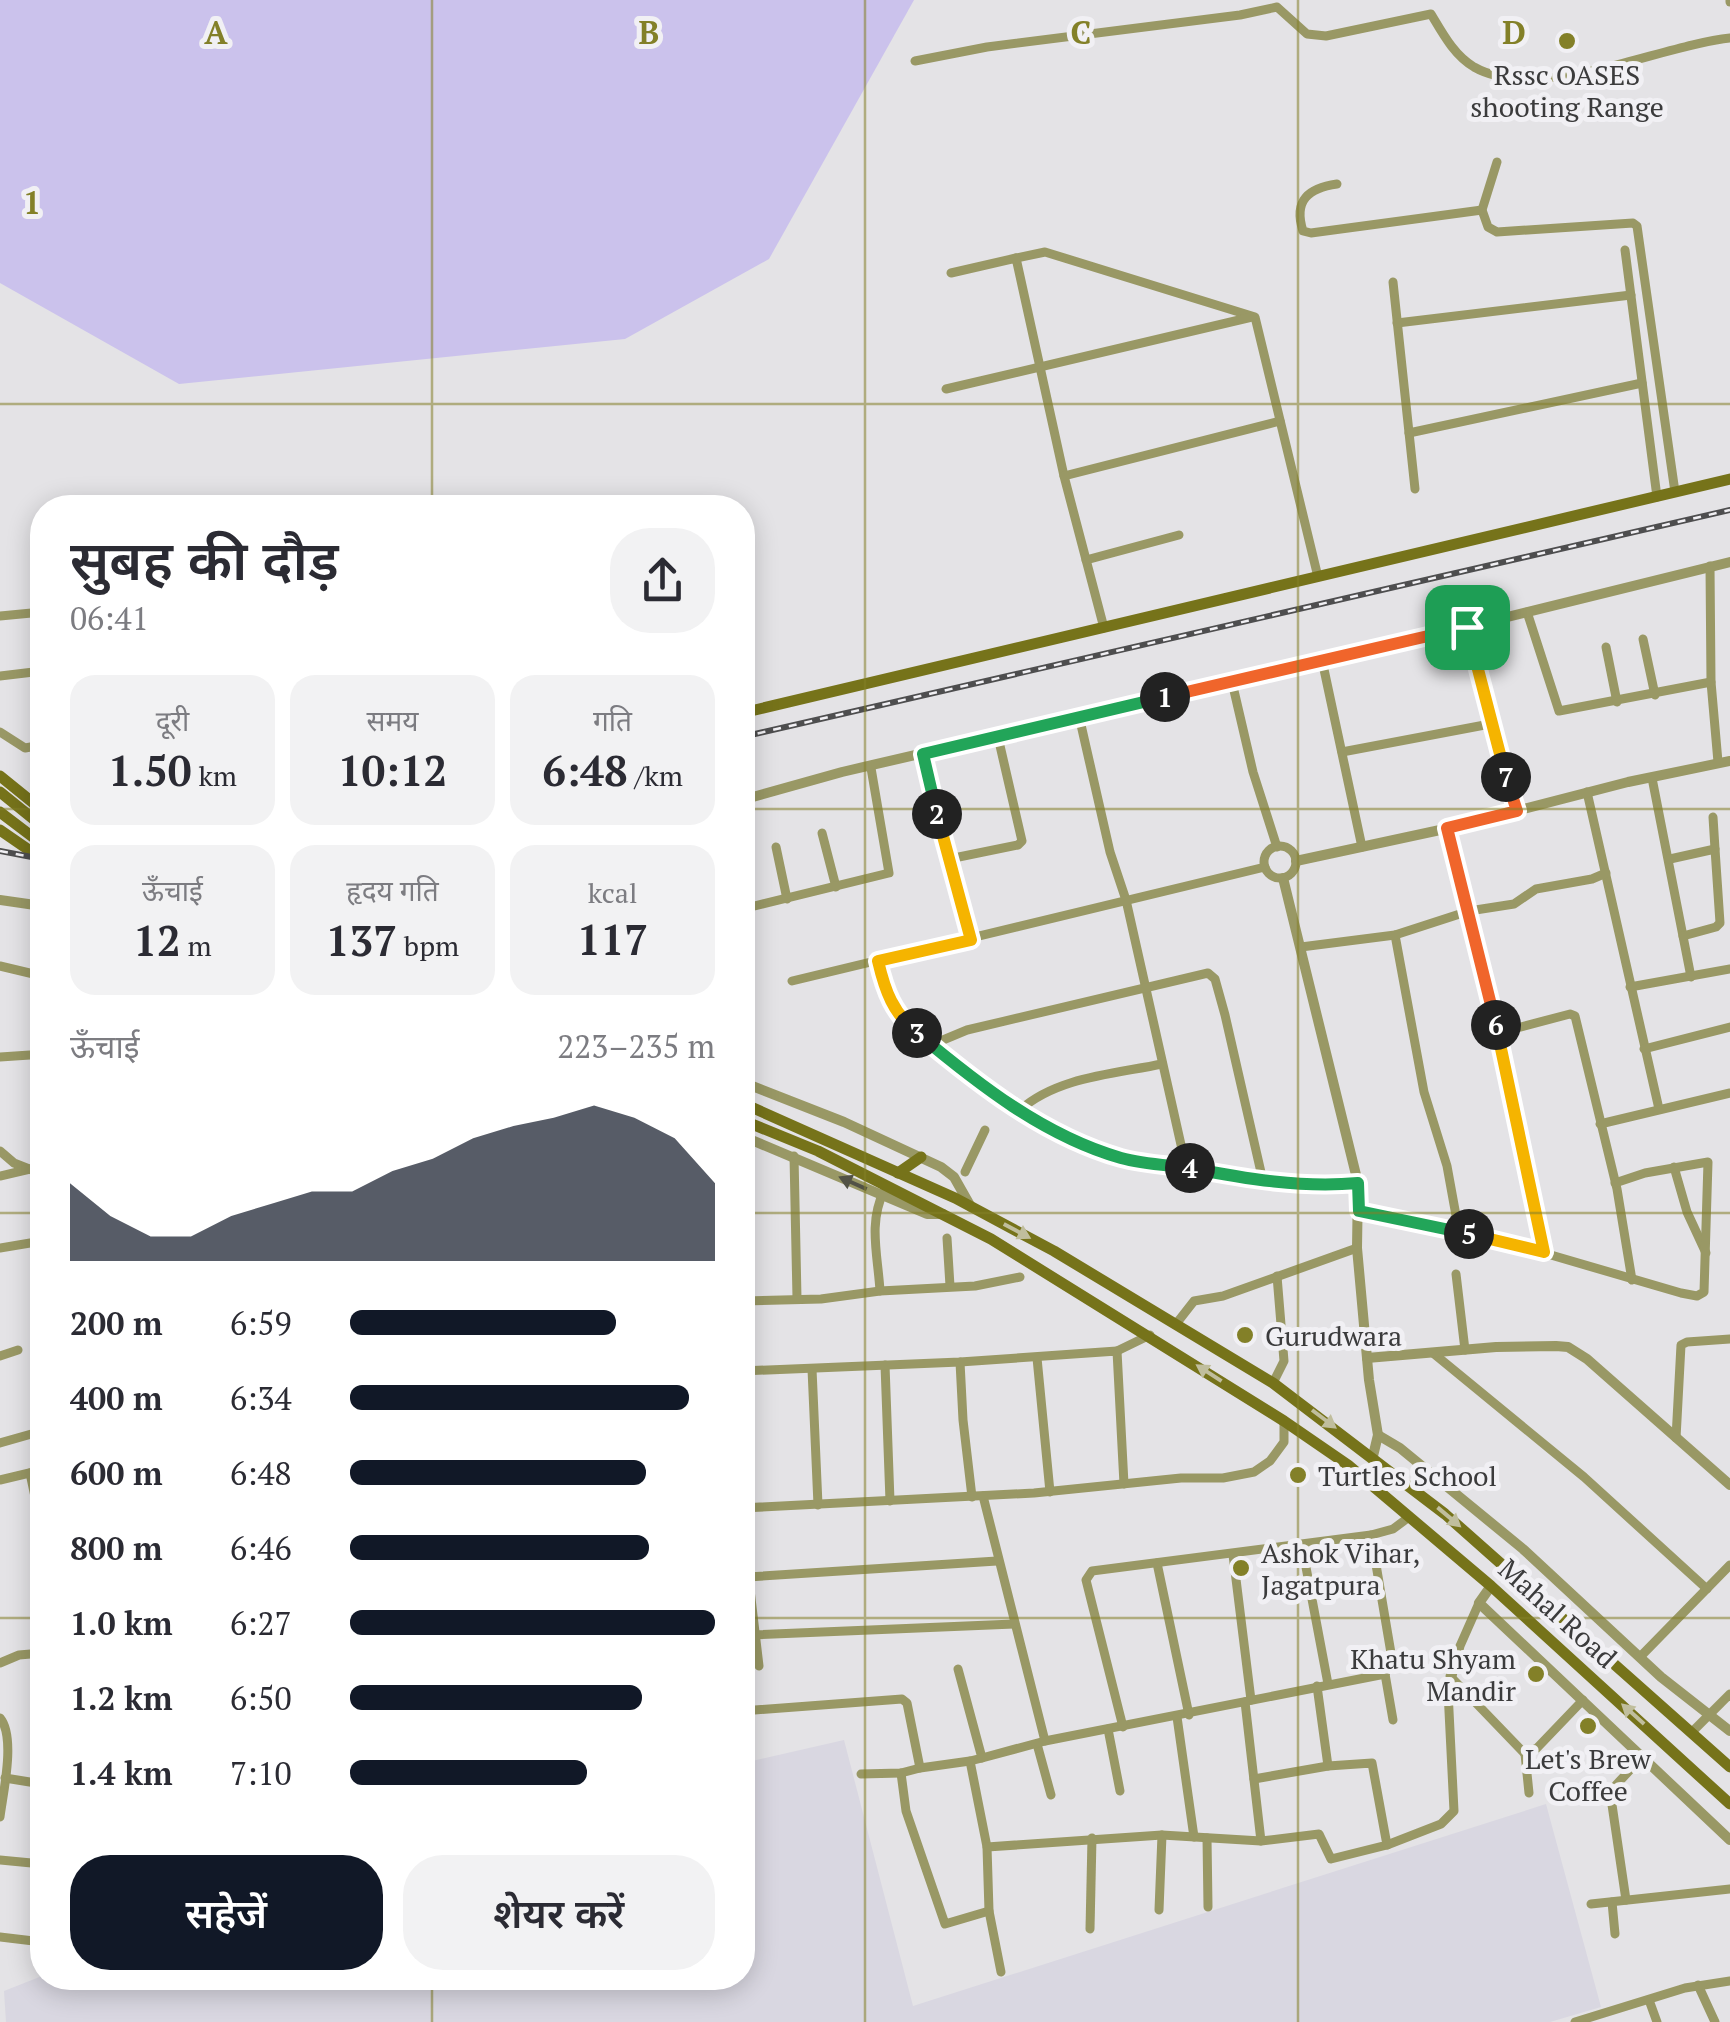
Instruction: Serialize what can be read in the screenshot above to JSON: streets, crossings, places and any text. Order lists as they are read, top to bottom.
{
  "streets": {
    "main road": ["Mahal Road"]
  },
  "places": [
    "Rssc OASES shooting Range",
    "Gurudwara",
    "Turtles School",
    "Ashok Vihar, Jagatpura",
    "Khatu Shyam Mandir",
    "Let's Brew Coffee"
  ],
  "page": {
    "heading": ["सुबह की दौड़", "06:41"],
    "stats": [
      ["दूरी", "1.50 km"],
      ["समय", "10:12"],
      ["गति", "6:48 /km"],
      ["ऊँचाई", "12 m"],
      ["हृदय गति", "137 bpm"],
      ["kcal", "117"]
    ],
    "pins": [
      "1",
      "7",
      "2",
      "6",
      "3",
      "4",
      "5"
    ],
    "chart": ["ऊँचाई", "223–235 m"],
    "list": [
      {
        "name": "200 m",
        "note": "6:59"
      },
      {
        "name": "400 m",
        "note": "6:34"
      },
      {
        "name": "600 m",
        "note": "6:48"
      },
      {
        "name": "800 m",
        "note": "6:46"
      },
      {
        "name": "1.0 km",
        "note": "6:27"
      },
      {
        "name": "1.2 km",
        "note": "6:50"
      },
      {
        "name": "1.4 km",
        "note": "7:10"
      }
    ],
    "buttons": ["सहेजें", "शेयर करें"]
  },
  "grid": {
    "columns": [
      "A",
      "B",
      "C",
      "D"
    ],
    "rows": ["1"]
  }
}
